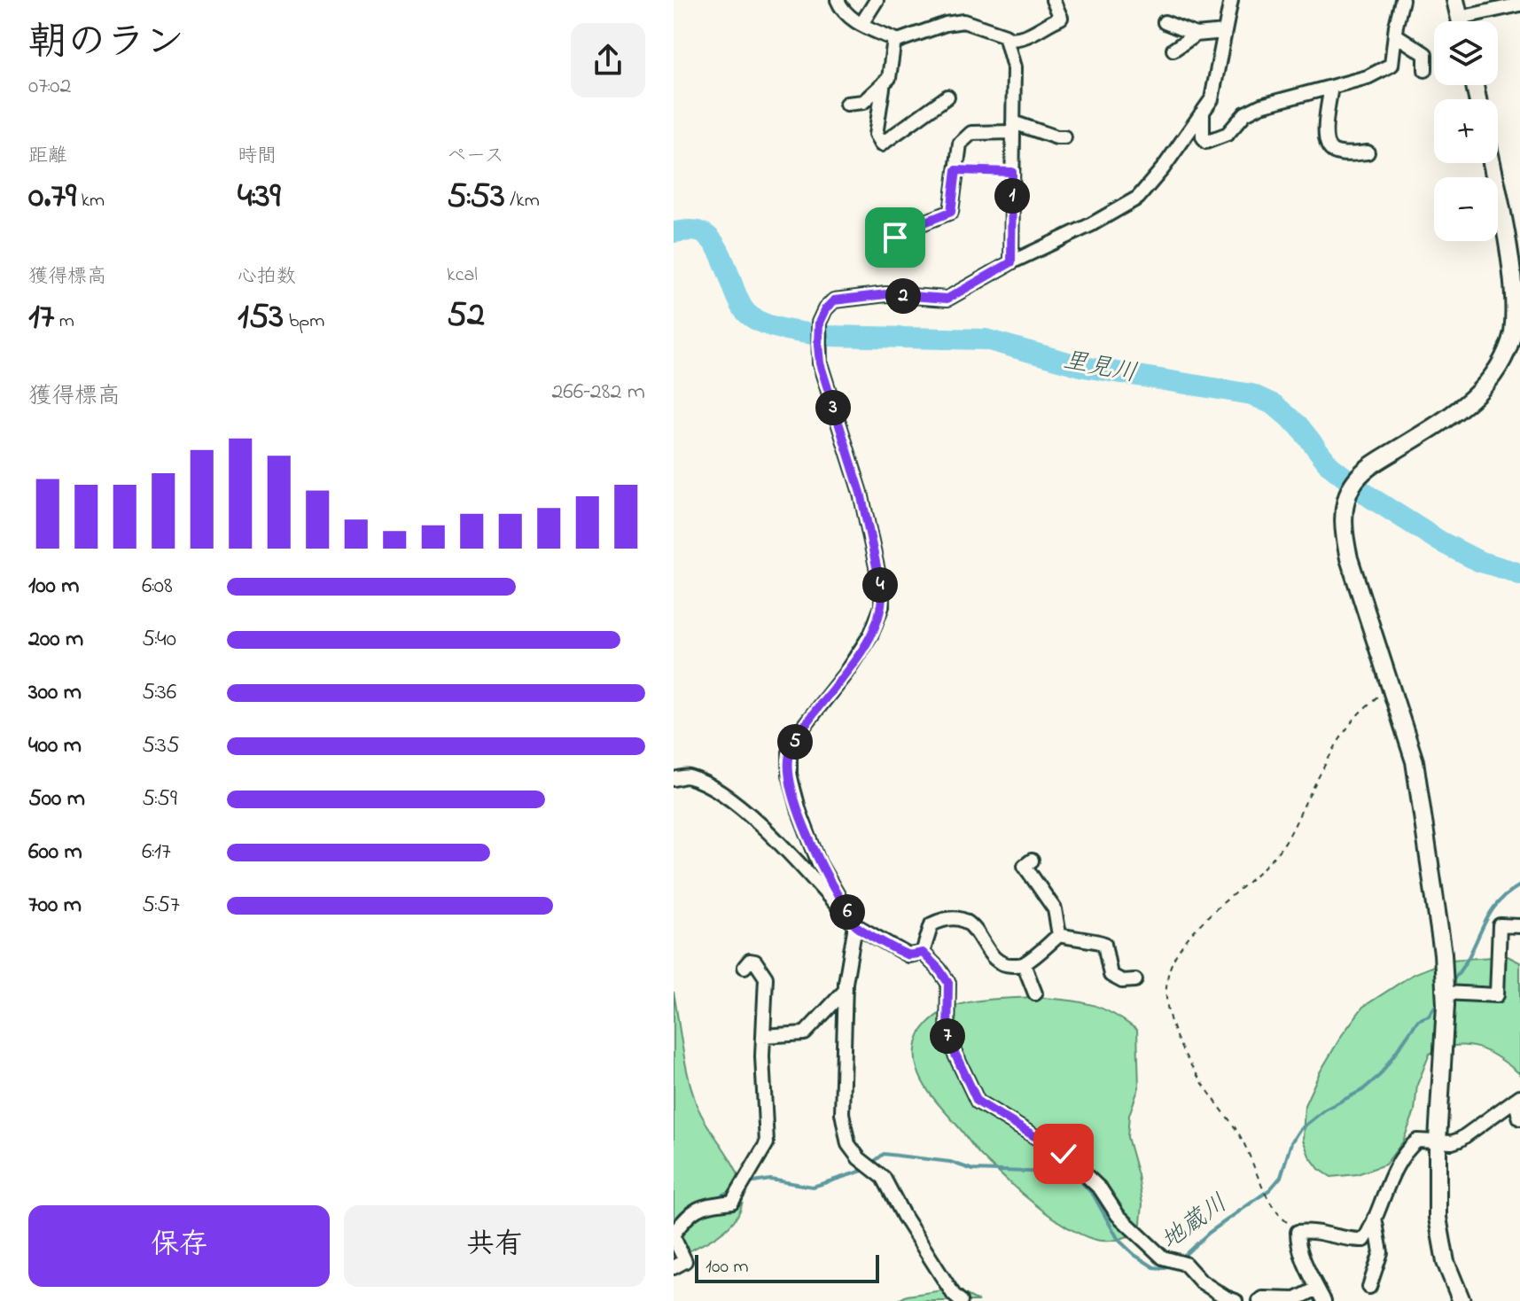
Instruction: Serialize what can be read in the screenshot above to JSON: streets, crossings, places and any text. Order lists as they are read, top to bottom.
{
  "water": ["里見川", "地蔵川"],
  "scale_bar": "100 m",
  "page": {
    "heading": ["朝のラン", "07:02"],
    "map_buttons": ["+", "−"],
    "stats": [
      ["距離", "0.79 km"],
      ["時間", "4:39"],
      ["ペース", "5:53 /km"],
      ["獲得標高", "17 m"],
      ["心拍数", "153 bpm"],
      ["kcal", "52"]
    ],
    "pins": [
      "1",
      "2",
      "3",
      "4",
      "5",
      "6",
      "7"
    ],
    "chart": ["獲得標高", "266–282 m"],
    "list": [
      {
        "name": "100 m",
        "note": "6:08"
      },
      {
        "name": "200 m",
        "note": "5:40"
      },
      {
        "name": "300 m",
        "note": "5:36"
      },
      {
        "name": "400 m",
        "note": "5:35"
      },
      {
        "name": "500 m",
        "note": "5:59"
      },
      {
        "name": "600 m",
        "note": "6:17"
      },
      {
        "name": "700 m",
        "note": "5:57"
      }
    ],
    "buttons": ["保存", "共有"],
    "scale": "100 m"
  }
}
